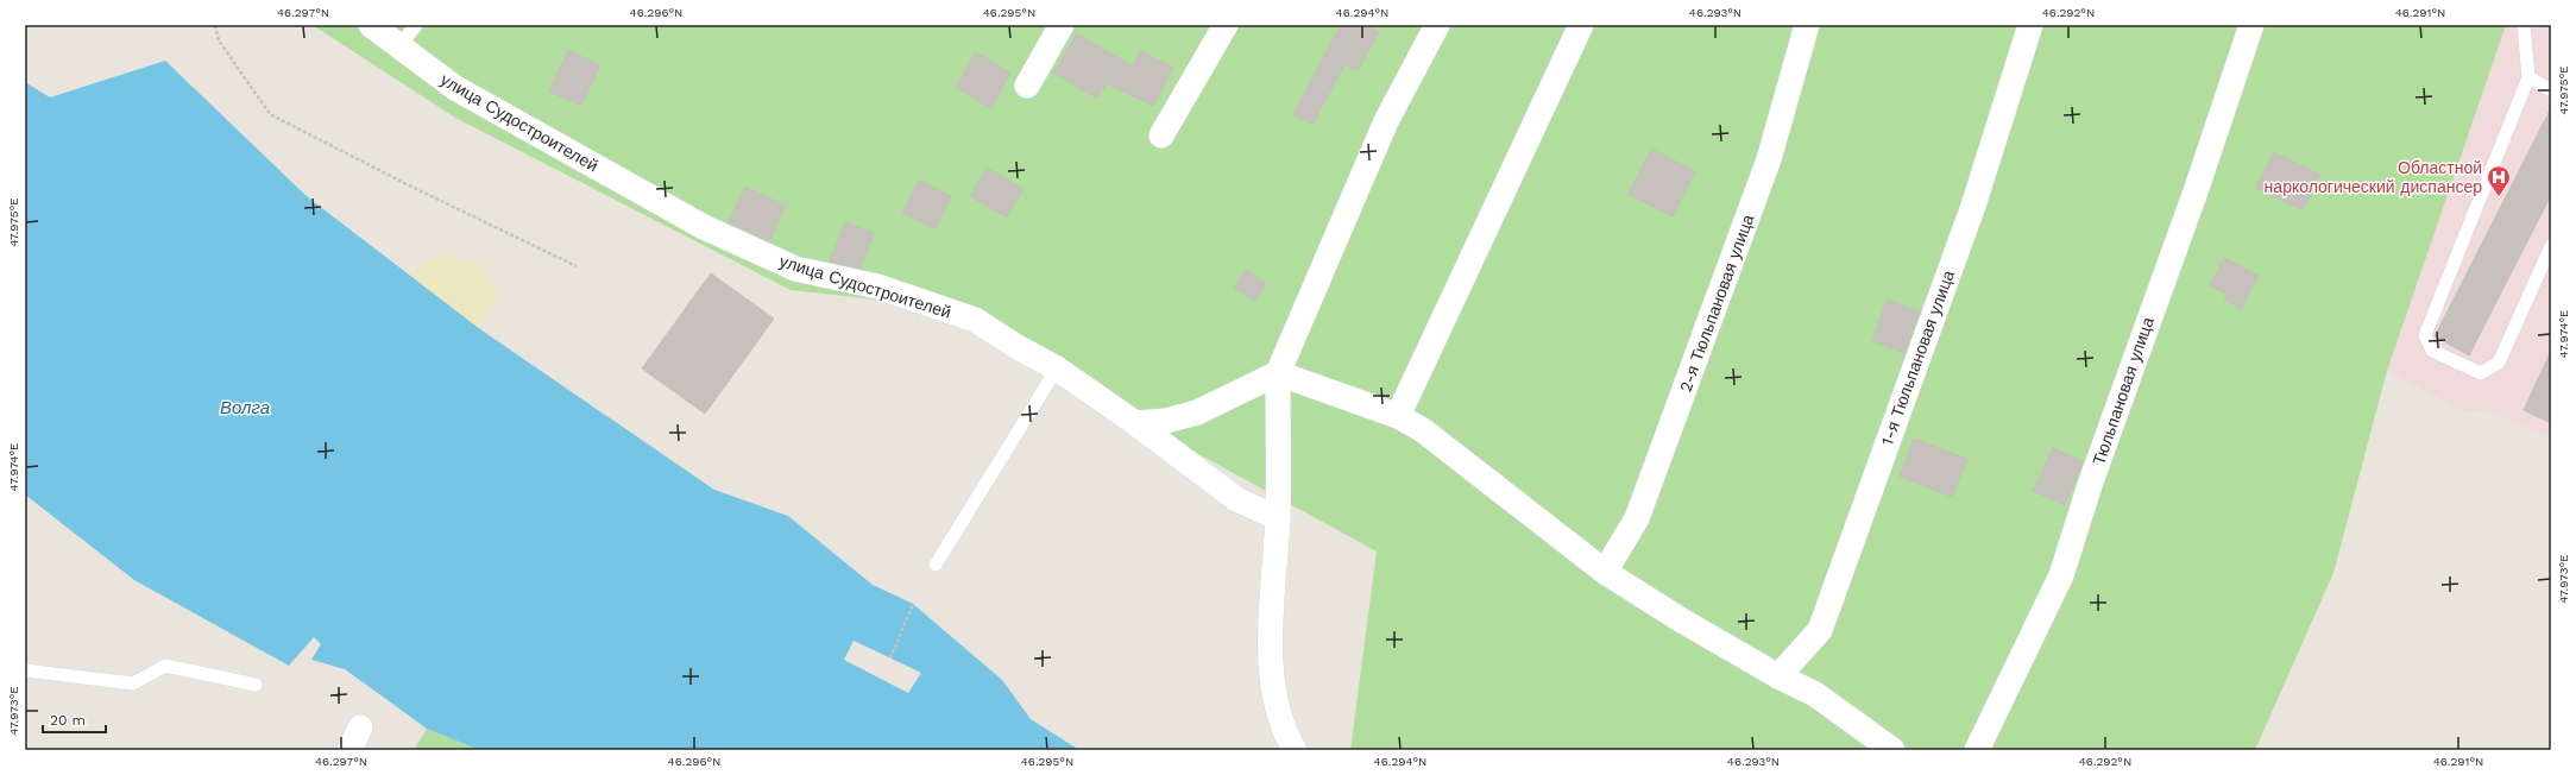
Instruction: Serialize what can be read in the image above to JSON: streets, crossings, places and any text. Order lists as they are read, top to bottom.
{
  "streets": {
    "street": [
      "улица Судостроителей",
      "2-я Тюльпановая улица",
      "1-я Тюльпановая улица",
      "Тюльпановая улица"
    ]
  },
  "water": ["Волга"],
  "places": {
    "hospital": ["Областной наркологический диспансер"]
  },
  "scale_bar": "20 m",
  "coordinates": [
    "46.297°N",
    "46.296°N",
    "46.295°N",
    "46.294°N",
    "46.293°N",
    "46.292°N",
    "46.291°N",
    "47.975°E",
    "47.974°E",
    "47.973°E"
  ]
}
